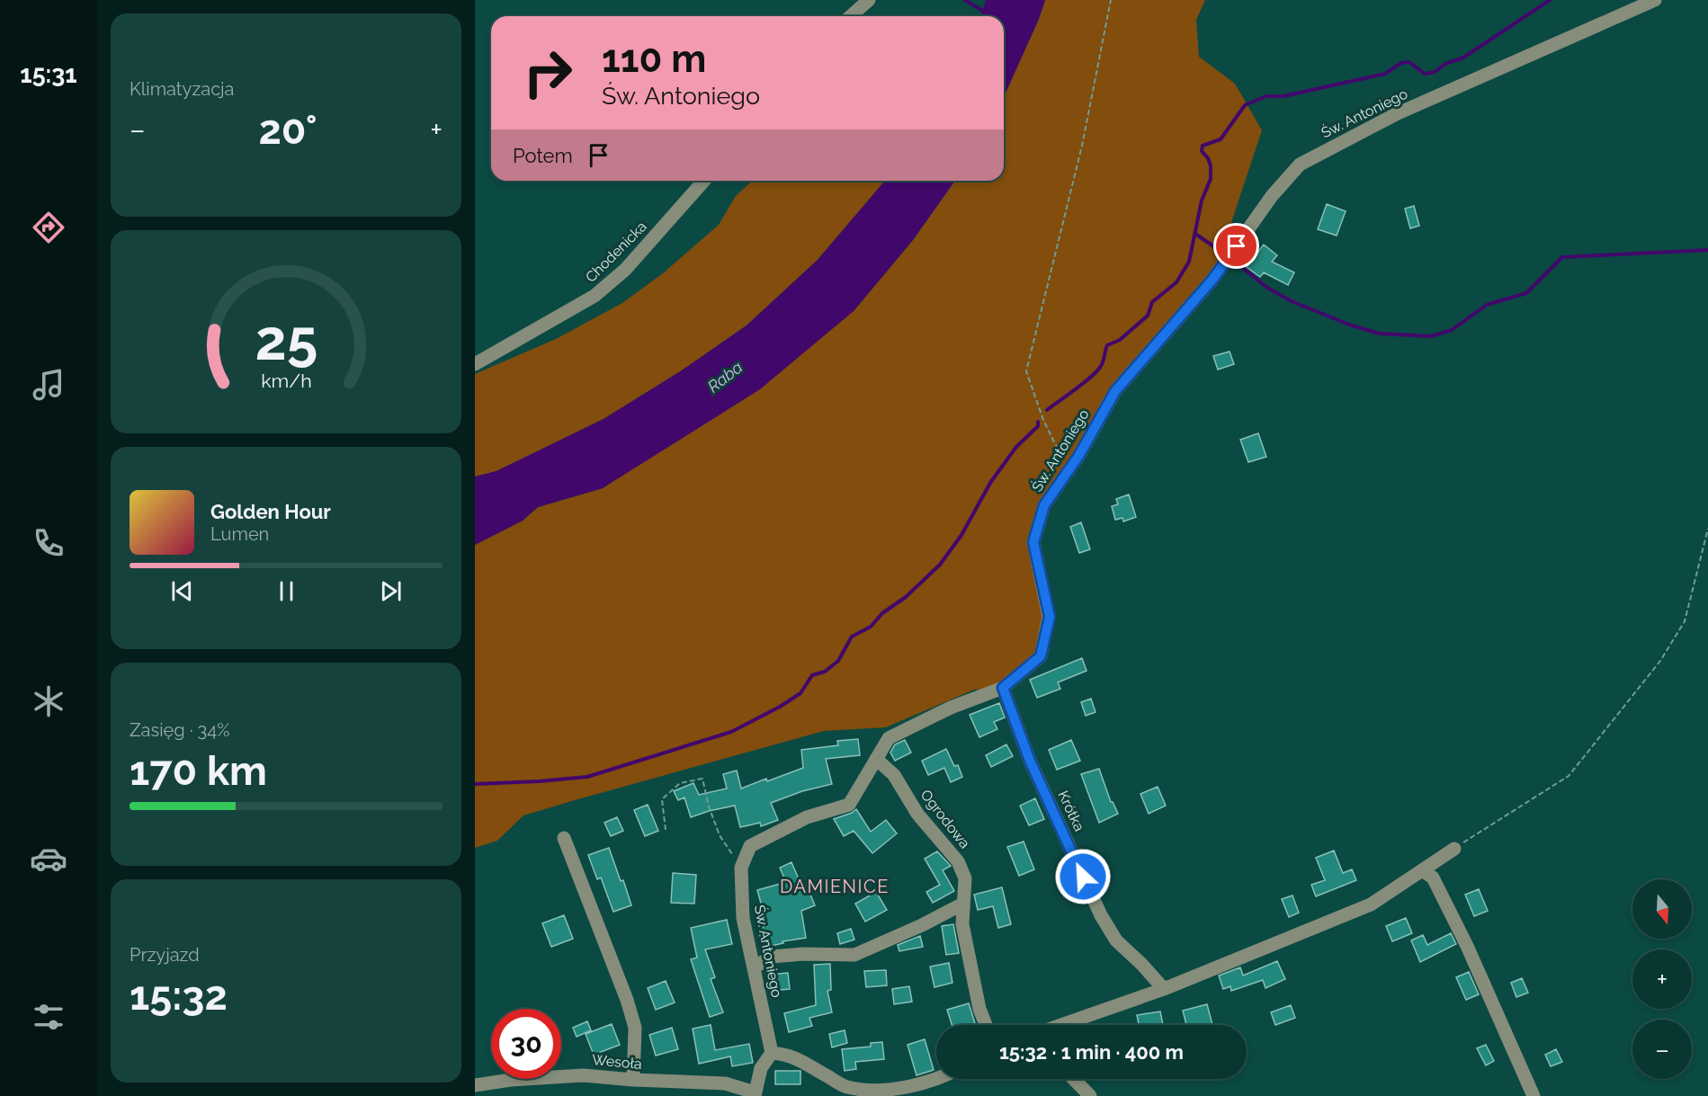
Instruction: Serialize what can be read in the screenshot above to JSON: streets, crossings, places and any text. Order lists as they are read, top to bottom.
{
  "streets": {
    "street": [
      "Św. Antoniego",
      "Chodenicka",
      "Krótka",
      "Ogrodowa",
      "Wesoła"
    ]
  },
  "crossings": [
    ["Św. Antoniego", "Krótka"],
    ["Św. Antoniego", "Ogrodowa"]
  ],
  "districts": ["DAMIENICE"],
  "water": ["Raba"],
  "north": "bottom",
  "page": {
    "tabs": "15:31",
    "tile": [
      "Klimatyzacja",
      ["Zasięg · 34%", "170 km"],
      ["Przyjazd", "15:32"]
    ],
    "turn": ["110 m", "Św. Antoniego"],
    "heat": ["−", "20°", "+"],
    "then": "Potem",
    "song": ["Golden Hour", "Lumen"],
    "map_buttons": ["+", "−"],
    "limit": "30",
    "trip": "15:32 · 1 min · 400 m",
    "gauge": ["25", "km/h"]
  }
}
